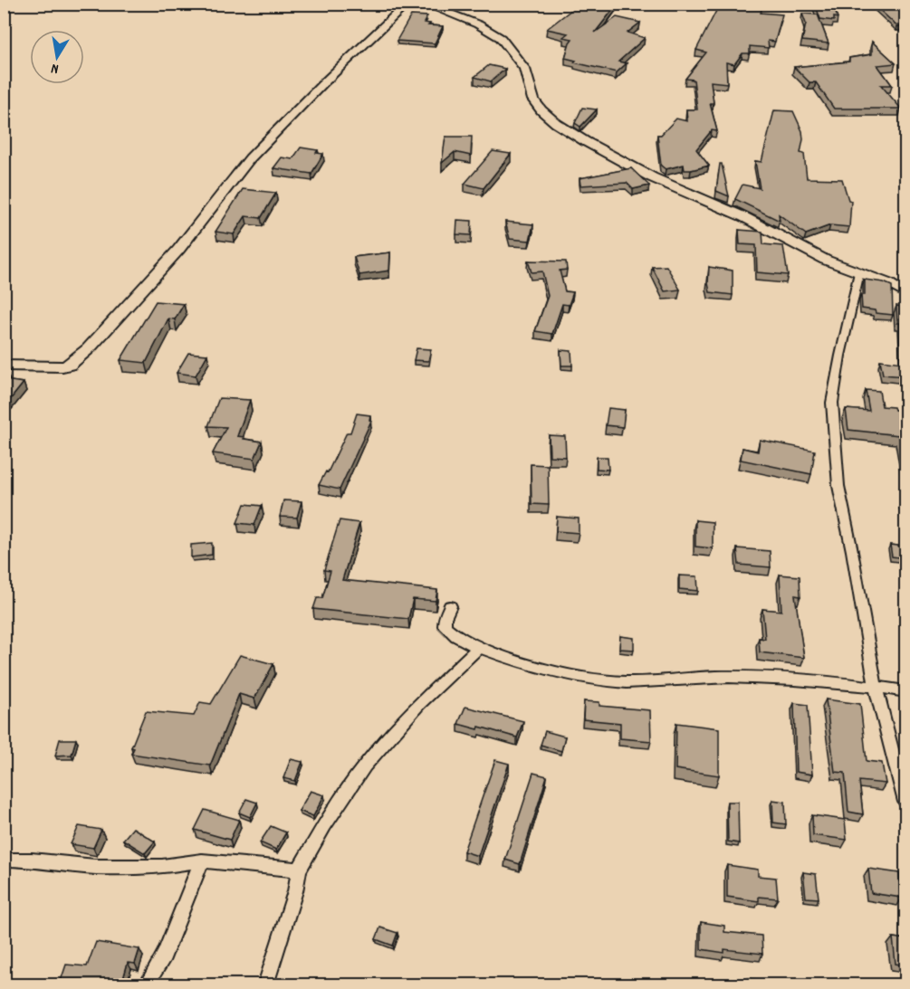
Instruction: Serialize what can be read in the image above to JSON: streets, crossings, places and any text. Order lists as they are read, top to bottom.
{
  "north": "bottom"
}
